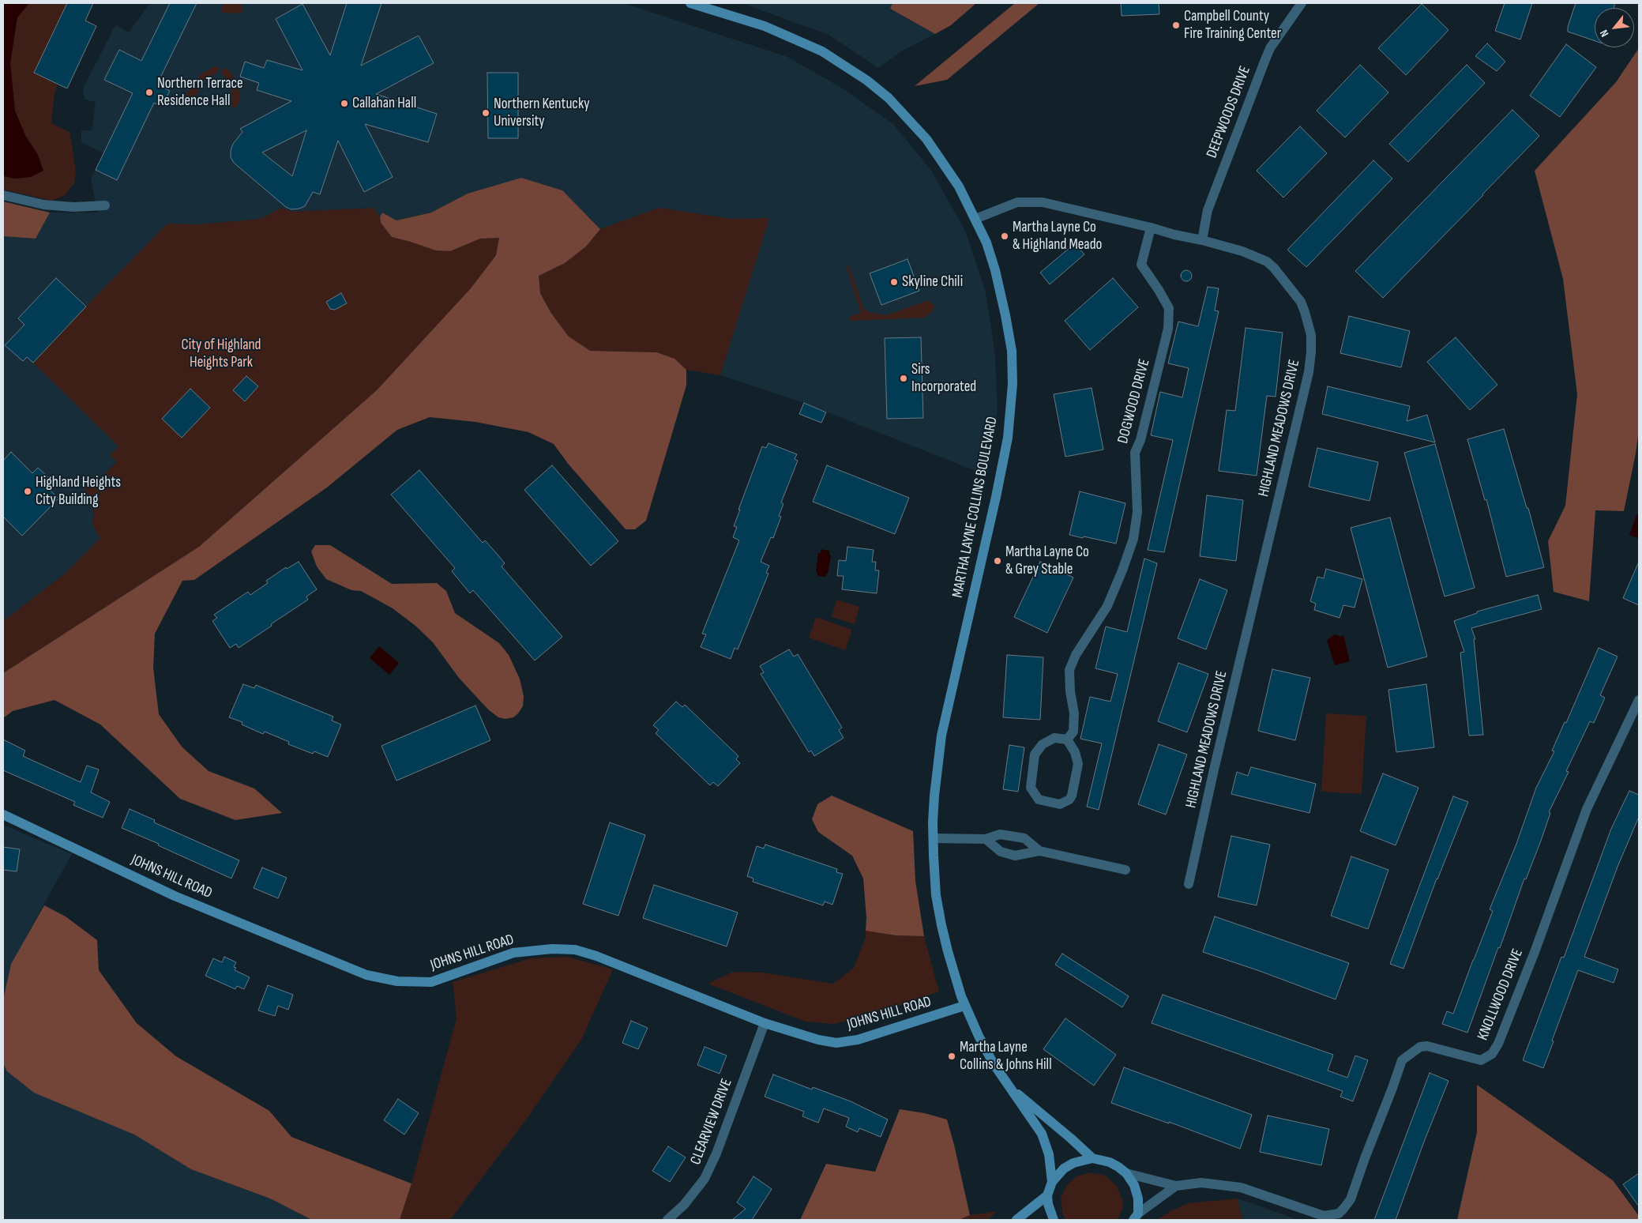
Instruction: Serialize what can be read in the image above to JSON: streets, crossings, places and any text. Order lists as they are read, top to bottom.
{
  "streets": {
    "main road": ["MARTHA LAYNE COLLINS BOULEVARD", "JOHNS HILL ROAD"],
    "street": [
      "DEEPWOODS DRIVE",
      "DOGWOOD DRIVE",
      "HIGHLAND MEADOWS DRIVE",
      "KNOLLWOOD DRIVE",
      "CLEARVIEW DRIVE"
    ]
  },
  "crossings": [
    ["DEEPWOODS DRIVE", "HIGHLAND MEADOWS DRIVE"],
    ["DOGWOOD DRIVE", "HIGHLAND MEADOWS DRIVE"],
    ["HIGHLAND MEADOWS DRIVE", "MARTHA LAYNE COLLINS BOULEVARD"],
    ["MARTHA LAYNE COLLINS BOULEVARD", "JOHNS HILL ROAD"],
    ["JOHNS HILL ROAD", "CLEARVIEW DRIVE"]
  ],
  "parks": ["City of Highland Heights Park"],
  "places": [
    "Campbell County Fire Training Center",
    "Northern Terrace Residence Hall",
    "Callahan Hall",
    "Northern Kentucky University",
    "Martha Layne Co & Highland Meado",
    "Skyline Chili",
    "Sirs Incorporated",
    "Highland Heights City Building",
    "Martha Layne Co & Grey Stable",
    "Martha Layne Collins & Johns Hill"
  ],
  "north": "bottom left"
}
